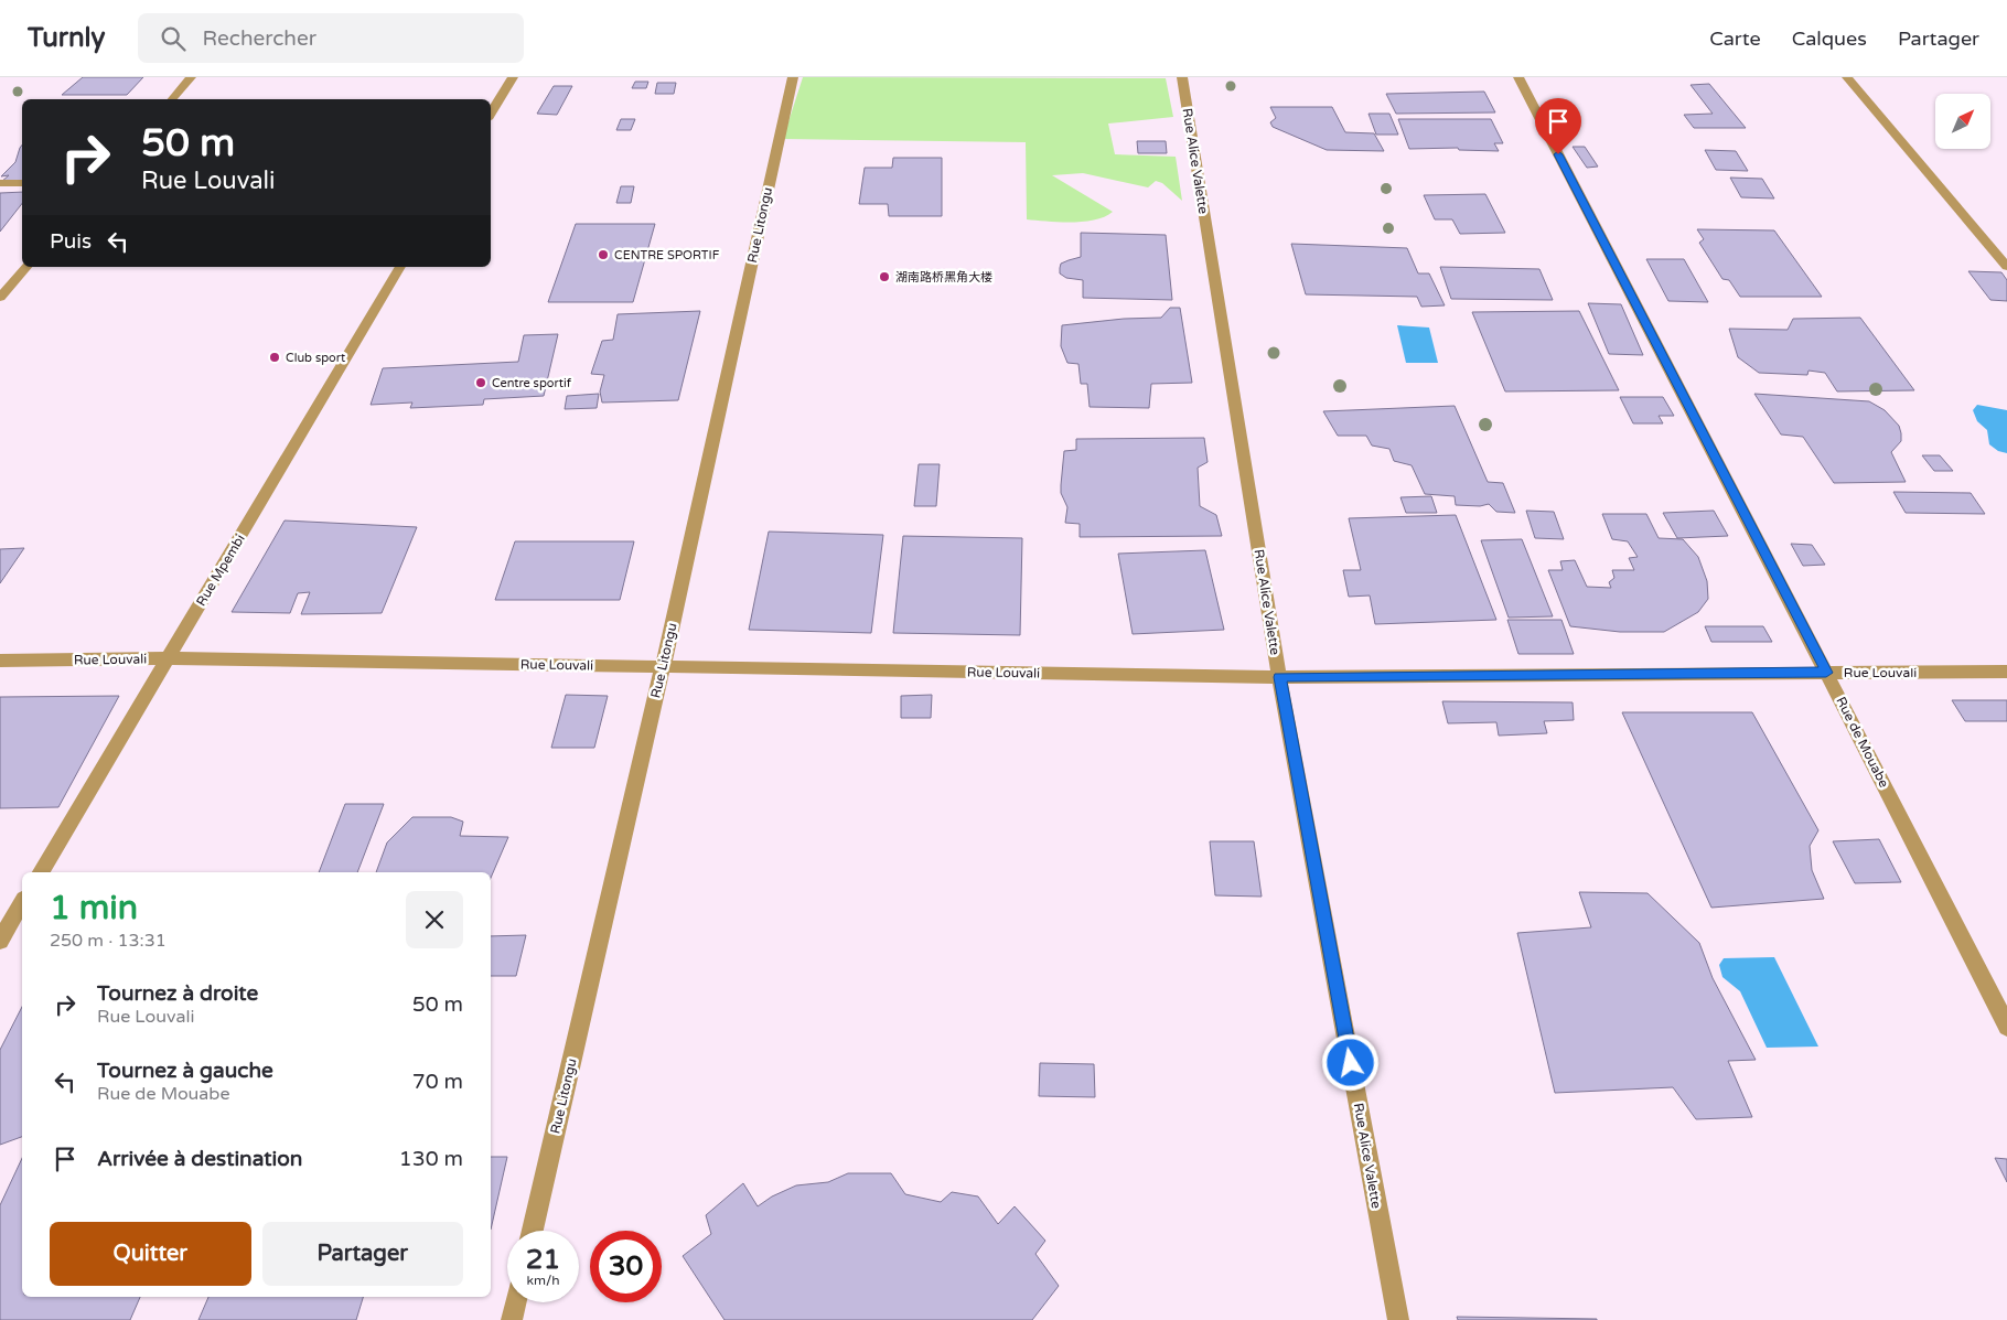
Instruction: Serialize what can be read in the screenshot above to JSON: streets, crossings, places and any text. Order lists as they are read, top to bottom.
{
  "streets": {
    "street": [
      "Rue Alice Valette",
      "Rue Litongu",
      "Rue Mpembi",
      "Rue Louvali",
      "Rue de Mouabe"
    ]
  },
  "crossings": [
    ["Rue Alice Valette", "Rue Louvali"],
    ["Rue Litongu", "Rue Louvali"],
    ["Rue Mpembi", "Rue Louvali"],
    ["Rue Louvali", "Rue de Mouabe"]
  ],
  "places": [
    "CENTRE SPORTIF",
    "湖南路桥黑角大楼",
    "Club sport",
    "Centre sportif"
  ],
  "north": "top right",
  "page": {
    "header": "Turnly",
    "search": "Rechercher",
    "nav": ["Carte", "Calques", "Partager"],
    "turn": ["50 m", "Rue Louvali"],
    "then": "Puis",
    "heading": ["1 min", "250 m · 13:31"],
    "list": [
      {
        "name": "Tournez à droite",
        "note": "Rue Louvali",
        "value": "50 m"
      },
      {
        "name": "Tournez à gauche",
        "note": "Rue de Mouabe",
        "value": "70 m"
      },
      {
        "name": "Arrivée à destination",
        "value": "130 m"
      }
    ],
    "buttons": ["Quitter", "Partager"],
    "speed": "21 km/h",
    "limit": "30"
  }
}
